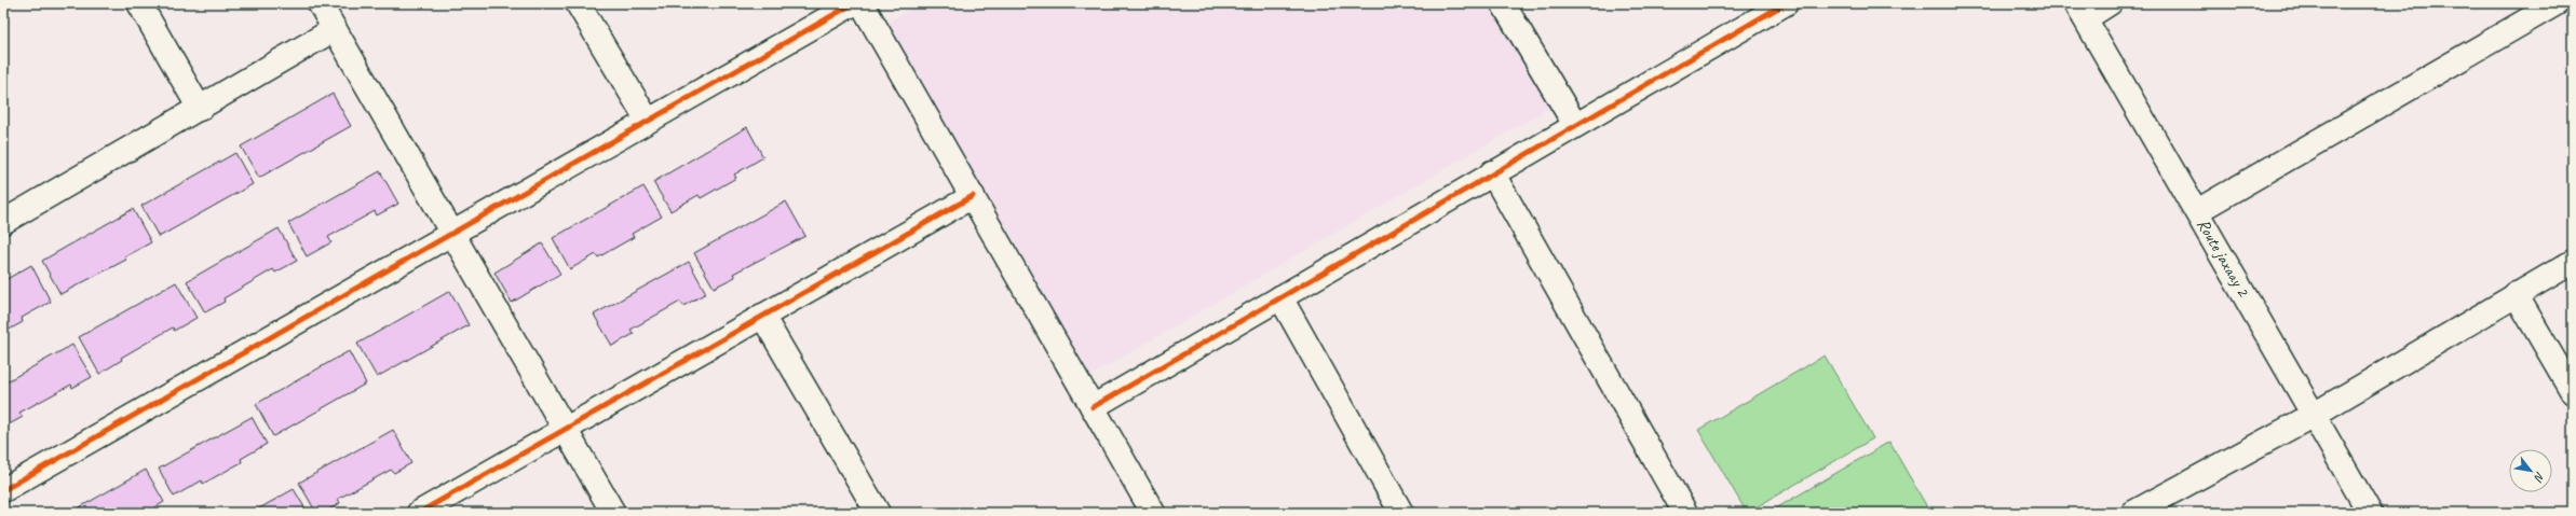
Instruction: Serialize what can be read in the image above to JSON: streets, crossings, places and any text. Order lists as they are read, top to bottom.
{
  "streets": {
    "street": ["Route jaxaay 2"]
  },
  "north": "bottom right"
}
